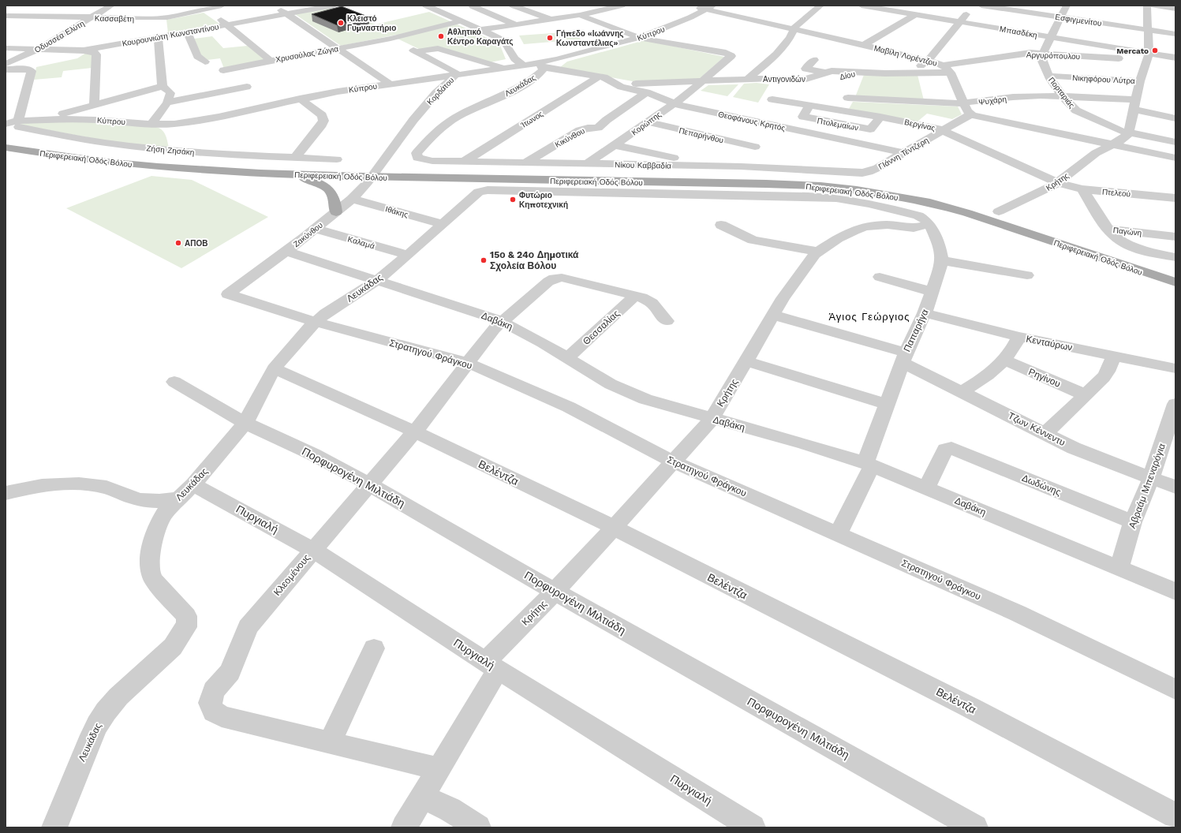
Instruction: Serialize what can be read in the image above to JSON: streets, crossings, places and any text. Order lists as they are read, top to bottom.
{
  "streets": {
    "main road": ["Περιφερειακή Οδός Βόλου"],
    "street": [
      "Κασσαβέτη",
      "Εσφιγμενίτου",
      "Μπασδέκη",
      "Κύπρου",
      "Κουρουνιώτη Κωνσταντίνου",
      "Οδυσσέα Ελύτη",
      "Χρυσούλας Ζώγια",
      "Μαβίλη Λορέντζου",
      "Αργυρόπουλου",
      "Δίου",
      "Αντιγονιδών",
      "Νικηφόρου Λύτρα",
      "Λευκάδας",
      "Κορδάτου",
      "Πορταριάς",
      "Ψυχάρη",
      "Ίτωνος",
      "Θεοφάνους Κρητός",
      "Κορώπης",
      "Πτολεμαίων",
      "Βεργίνας",
      "Πεπαρήνθου",
      "Κικύνθου",
      "Ζήση Ζησάκη",
      "ΓΙάννη Τέντζερη",
      "Νίκου Καββαδία",
      "Κρήτης",
      "Πτελεού",
      "Ιθάκης",
      "Παγώνη",
      "Ζακύνθου",
      "Καλαμά",
      "Δαβάκη",
      "Θεσσαλίας",
      "Παπαρήγα",
      "Κενταύρων",
      "Στρατηγού Φράγκου",
      "Ρηγίνου",
      "Τζων Κέννεντυ",
      "Βελέντζα",
      "Πορφυρογένη Μιλτιάδη",
      "Δωδώνης",
      "Αβραάμ Μπεναρόγια",
      "Πυργιαλή",
      "Κλεομένους"
    ]
  },
  "crossings": [
    ["Κασσαβέτη", "Κουρουνιώτη Κωνσταντίνου"],
    ["Κασσαβέτη", "Οδυσσέα Ελύτη"],
    ["Μπασδέκη", "Αργυρόπουλου"],
    ["Κύπρου", "Μαβίλη Λορέντζου"],
    ["Κύπρου", "Λευκάδας"],
    ["Κύπρου", "Κορδάτου"],
    ["Κύπρου", "Θεοφάνους Κρητός"],
    ["Κύπρου", "Κορώπης"],
    ["Κύπρου", "Ζήση Ζησάκη"],
    ["Κουρουνιώτη Κωνσταντίνου", "Οδυσσέα Ελύτη"],
    ["Χρυσούλας Ζώγια", "Κορδάτου"],
    ["Μαβίλη Λορέντζου", "Αργυρόπουλου"],
    ["Μαβίλη Λορέντζου", "Αντιγονιδών"],
    ["Μαβίλη Λορέντζου", "Ψυχάρη"],
    ["Μαβίλη Λορέντζου", "ΓΙάννη Τέντζερη"],
    ["Αργυρόπουλου", "Πορταριάς"],
    ["Δίου", "Αντιγονιδών"],
    ["Δίου", "Ψυχάρη"],
    ["Αντιγονιδών", "Ψυχάρη"],
    ["Αντιγονιδών", "Θεοφάνους Κρητός"],
    ["Αντιγονιδών", "Κορώπης"],
    ["Νικηφόρου Λύτρα", "Πορταριάς"],
    ["Λευκάδας", "Θεοφάνους Κρητός"],
    ["Λευκάδας", "Νίκου Καββαδία"],
    ["Λευκάδας", "Ιθάκης"],
    ["Λευκάδας", "Καλαμά"],
    ["Λευκάδας", "Δαβάκη"],
    ["Λευκάδας", "Παπαρήγα"],
    ["Λευκάδας", "Στρατηγού Φράγκου"],
    ["Λευκάδας", "Βελέντζα"],
    ["Λευκάδας", "Πορφυρογένη Μιλτιάδη"],
    ["Λευκάδας", "Πυργιαλή"],
    ["Κορδάτου", "Περιφερειακή Οδός Βόλου"],
    ["Κορδάτου", "Ζακύνθου"],
    ["Πορταριάς", "Ψυχάρη"],
    ["Πορταριάς", "Κρήτης"],
    ["Ίτωνος", "Θεοφάνους Κρητός"],
    ["Ίτωνος", "Νίκου Καββαδία"],
    ["Θεοφάνους Κρητός", "Κορώπης"],
    ["Θεοφάνους Κρητός", "Βεργίνας"],
    ["Θεοφάνους Κρητός", "Κικύνθου"],
    ["Θεοφάνους Κρητός", "ΓΙάννη Τέντζερη"],
    ["Κορώπης", "Πεπαρήνθου"],
    ["Κορώπης", "Νίκου Καββαδία"],
    ["Πτολεμαίων", "Βεργίνας"],
    ["Βεργίνας", "ΓΙάννη Τέντζερη"],
    ["Βεργίνας", "Κρήτης"],
    ["Βεργίνας", "Πτελεού"],
    ["Κικύνθου", "Νίκου Καββαδία"],
    ["ΓΙάννη Τέντζερη", "Νίκου Καββαδία"],
    ["Περιφερειακή Οδός Βόλου", "Κρήτης"],
    ["Περιφερειακή Οδός Βόλου", "Ζακύνθου"],
    ["Κρήτης", "Πτελεού"],
    ["Κρήτης", "Δαβάκη"],
    ["Κρήτης", "Παπαρήγα"],
    ["Κρήτης", "Στρατηγού Φράγκου"],
    ["Κρήτης", "Τζων Κέννεντυ"],
    ["Κρήτης", "Βελέντζα"],
    ["Κρήτης", "Πορφυρογένη Μιλτιάδη"],
    ["Κρήτης", "Πυργιαλή"],
    ["Κρήτης", "Κλεομένους"],
    ["Πτελεού", "Παγώνη"],
    ["Ιθάκης", "Ζακύνθου"],
    ["Ζακύνθου", "Καλαμά"],
    ["Ζακύνθου", "Δαβάκη"],
    ["Ζακύνθου", "Στρατηγού Φράγκου"],
    ["Δαβάκη", "Θεσσαλίας"],
    ["Δαβάκη", "Παπαρήγα"],
    ["Δαβάκη", "Δωδώνης"],
    ["Δαβάκη", "Αβραάμ Μπεναρόγια"],
    ["Δαβάκη", "Κλεομένους"],
    ["Θεσσαλίας", "Κλεομένους"],
    ["Παπαρήγα", "Κενταύρων"],
    ["Παπαρήγα", "Στρατηγού Φράγκου"],
    ["Παπαρήγα", "Τζων Κέννεντυ"],
    ["Στρατηγού Φράγκου", "Κλεομένους"],
    ["Τζων Κέννεντυ", "Αβραάμ Μπεναρόγια"],
    ["Βελέντζα", "Κλεομένους"],
    ["Πορφυρογένη Μιλτιάδη", "Κλεομένους"],
    ["Δωδώνης", "Αβραάμ Μπεναρόγια"],
    ["Πυργιαλή", "Κλεομένους"]
  ],
  "districts": ["Άγιος Γεώργιος"],
  "places": [
    "Κλειστό Γυμναστήριο",
    "Αθλητικό Κέντρο Καραγάτς",
    "Γήπεδο «Ιωάννης Κωνσταντέλιας»",
    "Mercato",
    "Φυτώριο Κηποτεχνική",
    "ΑΠΟΒ",
    "15ο & 24ο Δημοτικά Σχολεία Βόλου"
  ]
}
